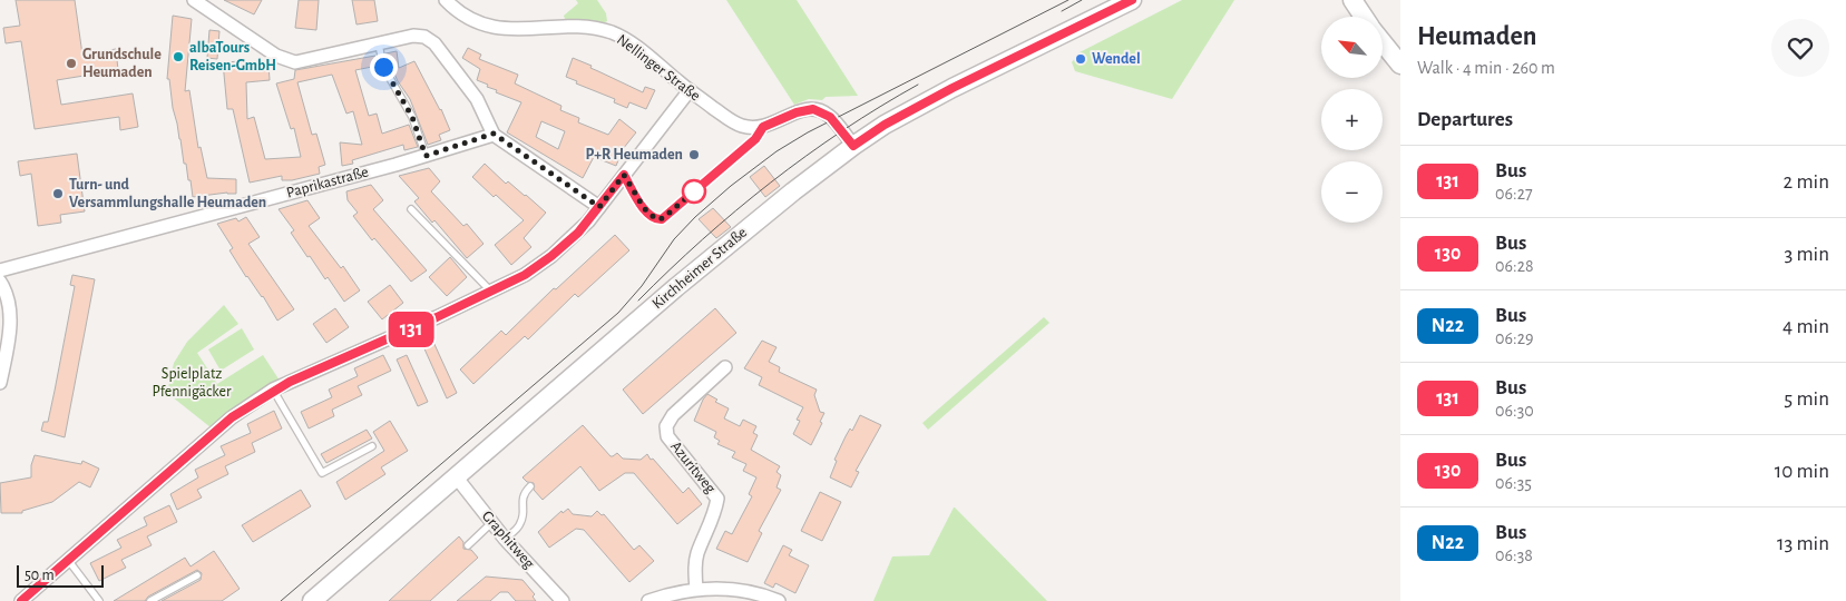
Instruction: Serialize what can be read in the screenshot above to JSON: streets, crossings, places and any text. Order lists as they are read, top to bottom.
{
  "streets": {
    "main road": ["Kirchheimer Straße"],
    "street": [
      "Nellinger Straße",
      "Paprikastraße",
      "Azuritweg",
      "Graphitweg"
    ]
  },
  "crossings": [
    ["Kirchheimer Straße", "Graphitweg"]
  ],
  "parks": ["Spielplatz Pfennigäcker"],
  "places": [
    "albaTours Reisen-GmbH",
    "Wendel",
    "Grundschule Heumaden",
    "P+R Heumaden",
    "Turn- und Versammlungshalle Heumaden"
  ],
  "lines": ["bus line 131"],
  "scale_bar": "50 m",
  "north": "top left",
  "page": {
    "on_map": "131",
    "heading": [
      ["Heumaden", "Walk · 4 min · 260 m"],
      "Departures"
    ],
    "map_buttons": ["+", "−"],
    "list": [
      {
        "mark": "131",
        "name": "Bus",
        "note": "06:27",
        "value": "2 min"
      },
      {
        "mark": "130",
        "name": "Bus",
        "note": "06:28",
        "value": "3 min"
      },
      {
        "mark": "N22",
        "name": "Bus",
        "note": "06:29",
        "value": "4 min"
      },
      {
        "mark": "131",
        "name": "Bus",
        "note": "06:30",
        "value": "5 min"
      },
      {
        "mark": "130",
        "name": "Bus",
        "note": "06:35",
        "value": "10 min"
      },
      {
        "mark": "N22",
        "name": "Bus",
        "note": "06:38",
        "value": "13 min"
      }
    ],
    "scale": "50 m"
  }
}
